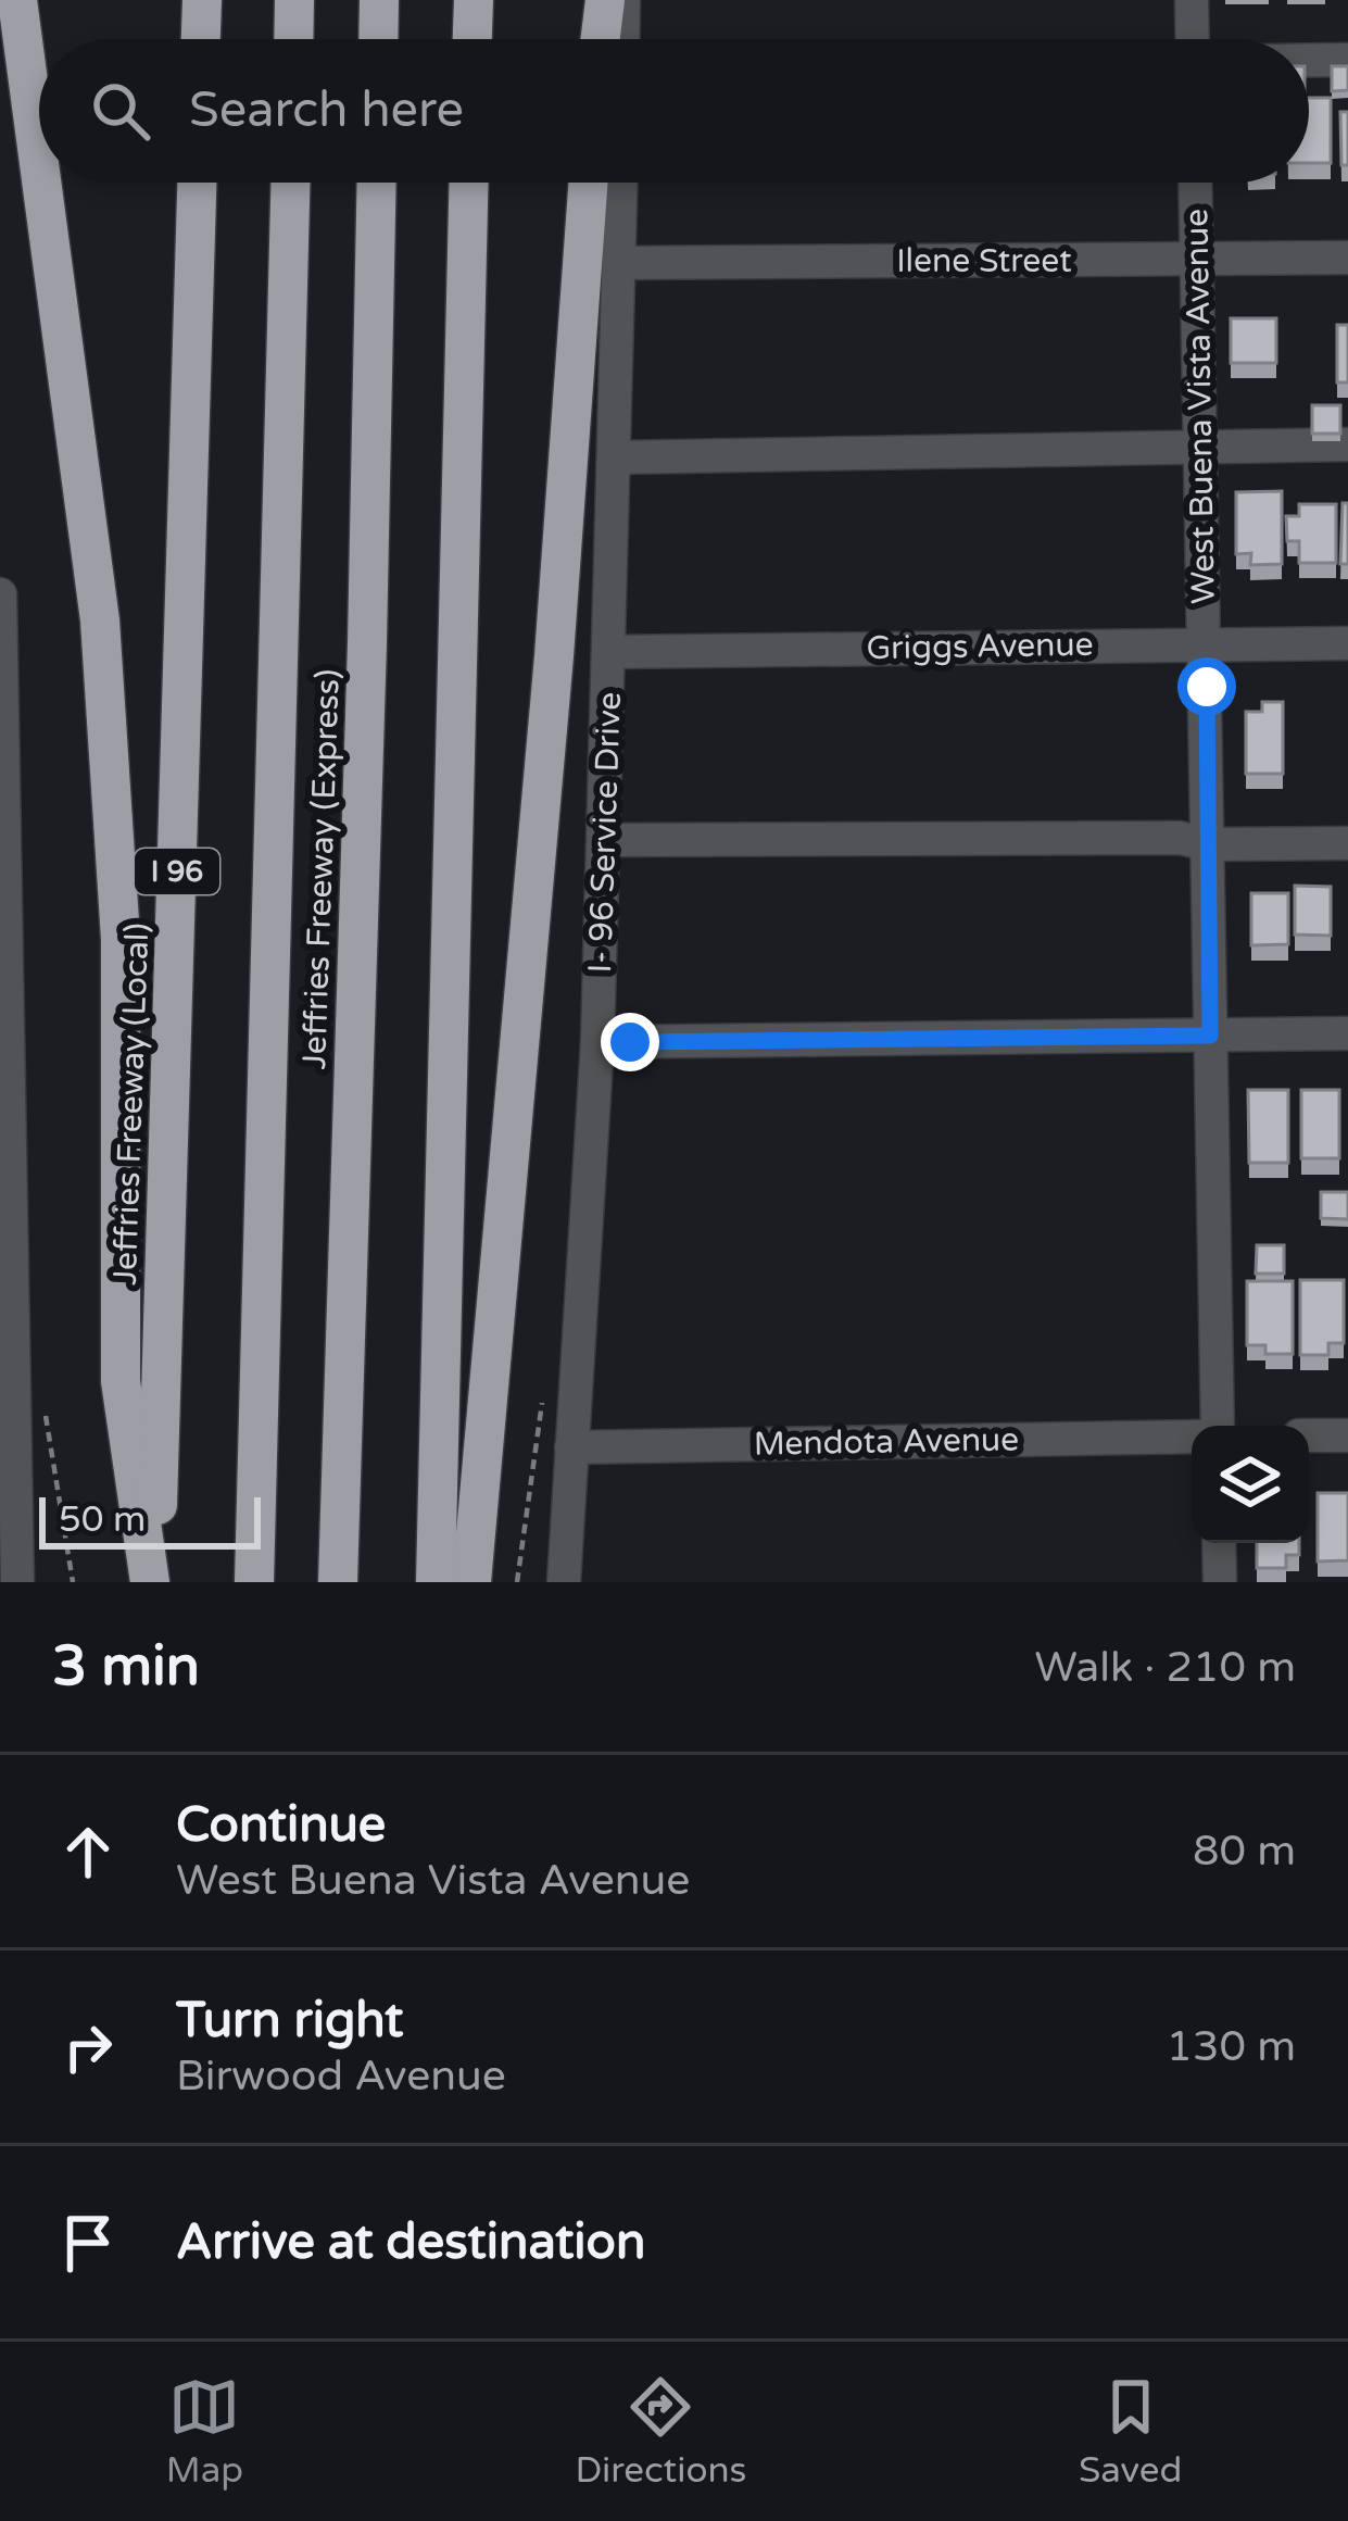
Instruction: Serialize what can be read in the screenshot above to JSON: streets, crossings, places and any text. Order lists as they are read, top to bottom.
{
  "streets": {
    "highway": ["Jeffries Freeway (Express)", "I 96", "Jeffries Freeway (Local)"],
    "street": [
      "Ilene Street",
      "West Buena Vista Avenue",
      "Griggs Avenue",
      "I- 96 Service Drive",
      "Mendota Avenue"
    ]
  },
  "crossings": [
    ["Ilene Street", "West Buena Vista Avenue"],
    ["Ilene Street", "I- 96 Service Drive"],
    ["West Buena Vista Avenue", "Griggs Avenue"],
    ["Griggs Avenue", "I- 96 Service Drive"],
    ["I- 96 Service Drive", "Mendota Avenue"]
  ],
  "scale_bar": "50 m",
  "page": {
    "search": "Search here",
    "scale": "50 m",
    "heading": ["3 min", "Walk · 210 m"],
    "list": [
      ["Continue", "West Buena Vista Avenue", "80 m"],
      ["Turn right", "Birwood Avenue", "130 m"],
      "Arrive at destination"
    ],
    "nav": ["Map", "Directions", "Saved"]
  }
}
